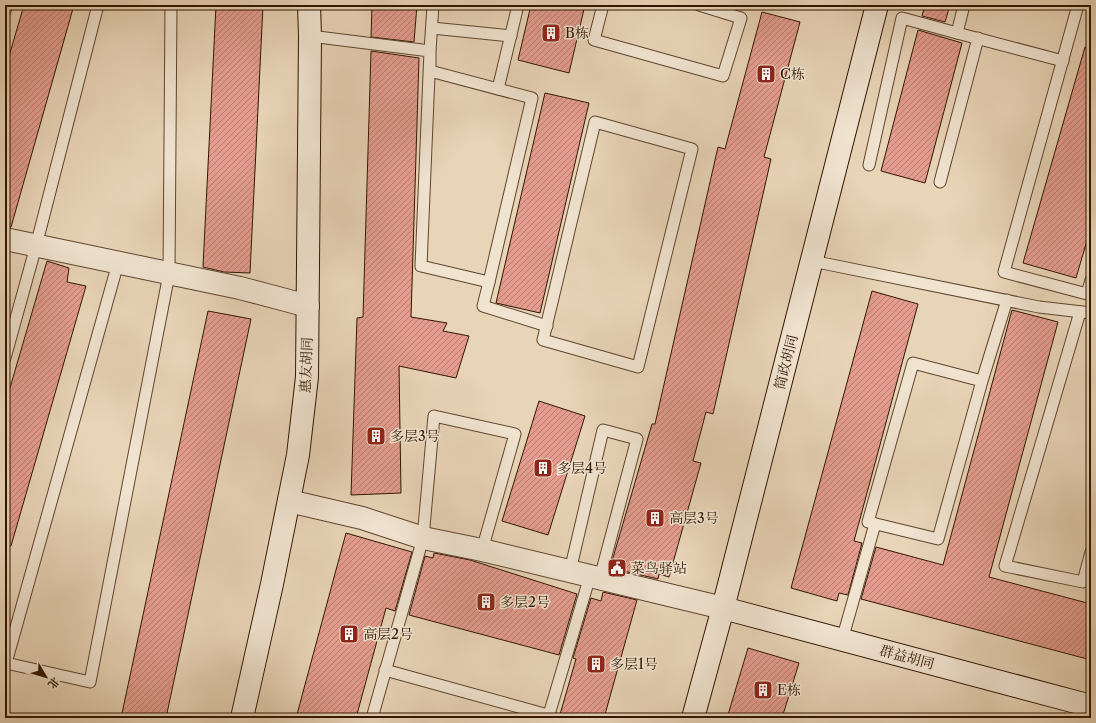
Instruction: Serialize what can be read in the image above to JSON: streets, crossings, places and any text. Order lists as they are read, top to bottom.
{
  "streets": {
    "street": ["简政胡同", "惠友胡同", "群益胡同"]
  },
  "crossings": [
    ["简政胡同", "群益胡同"],
    ["惠友胡同", "群益胡同"]
  ],
  "places": {
    "building": [
      "B栋",
      "C栋",
      "多层3号",
      "多层4号",
      "高层3号",
      "多层2号",
      "高层2号",
      "多层1号",
      "E栋"
    ],
    "public building": ["菜鸟驿站"]
  },
  "north": "bottom right"
}
